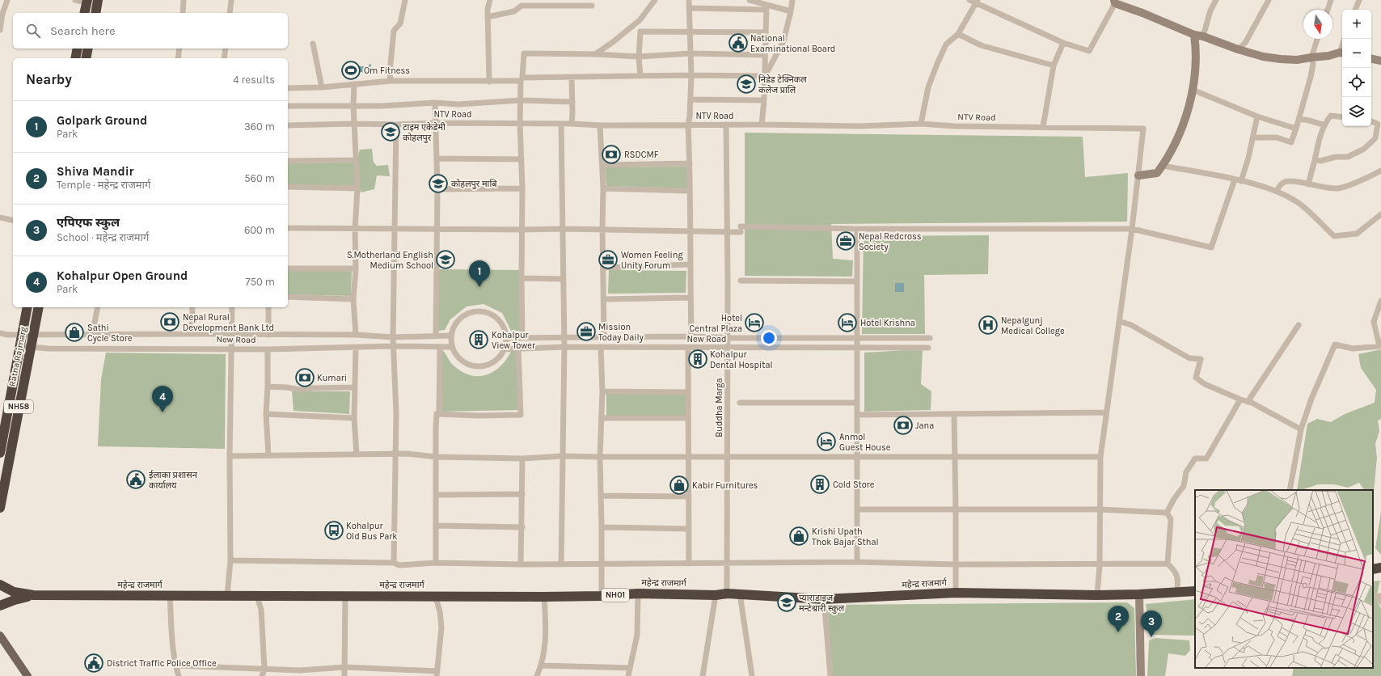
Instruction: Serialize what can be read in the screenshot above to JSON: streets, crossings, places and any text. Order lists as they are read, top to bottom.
{
  "streets": {
    "highway": [
      "Ratna Rajmarg",
      "NH58",
      "महेन्द्र राजमार्ग",
      "NH01"
    ],
    "street": ["NTV Road", "New Road", "Buddha Marga"]
  },
  "crossings": [
    ["NTV Road", "Buddha Marga"],
    ["New Road", "Ratna Rajmarg"],
    ["New Road", "Buddha Marga"],
    ["Buddha Marga", "महेन्द्र राजमार्ग"],
    ["महेन्द्र राजमार्ग", "NH01"]
  ],
  "places": {
    "public building": ["National Examinational Board", "ईलाका प्रशासन कार्यालय", "District Traffic Police Office"],
    "sports": ["Om Fitness"],
    "school or university": [
      "निडेड टेक्निकल कलेज प्रालि",
      "टाइम एकेडेमी कोहलपुर",
      "कोहलपुर माबि",
      "S.Motherland English Medium School",
      "प्याराडाइज मन्टेश्वारी स्कुल"
    ],
    "bank": [
      "RSDCMF",
      "Nepal Rural Development Bank Ltd",
      "Kumari",
      "Jana"
    ],
    "office": ["Nepal Redcross Society", "Women Feeling Unity Forum", "Mission Today Daily"],
    "hotel": ["Hotel Central Plaza", "Hotel Krishna", "Anmol Guest House"],
    "hospital": ["Nepalgunj Medical College"],
    "shop": ["Sathi Cycle Store", "Kabir Furnitures", "Krishi Upath Thok Bajar Sthal"],
    "building": ["Kohalpur View Tower", "Kohalpur Dental Hospital", "Cold Store"],
    "bus stop": ["Kohalpur Old Bus Park"]
  },
  "north": "bottom",
  "page": {
    "map_buttons": ["+", "−"],
    "search": "Search here",
    "heading": ["Nearby", "4 results"],
    "list": [
      {
        "mark": "1",
        "name": "Golpark Ground",
        "note": "Park",
        "value": "360 m"
      },
      {
        "mark": "2",
        "name": "Shiva Mandir",
        "note": "Temple · महेन्द्र राजमार्ग",
        "value": "560 m"
      },
      {
        "mark": "3",
        "name": "एपिएफ स्कुल",
        "note": "School · महेन्द्र राजमार्ग",
        "value": "600 m"
      },
      {
        "mark": "4",
        "name": "Kohalpur Open Ground",
        "note": "Park",
        "value": "750 m"
      }
    ],
    "pins": [
      "1",
      "4",
      "2",
      "3"
    ]
  }
}
